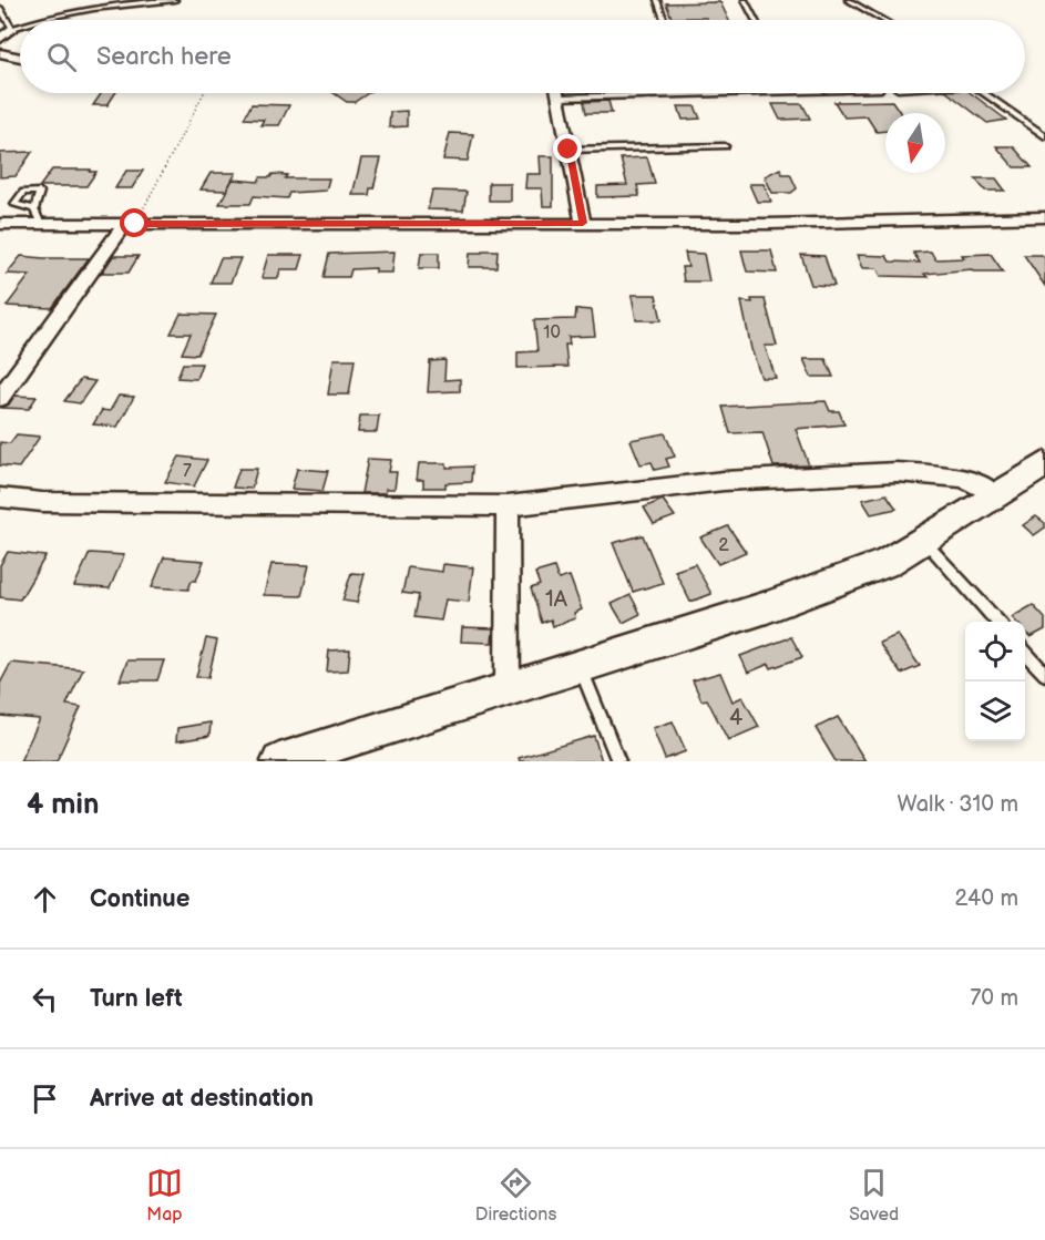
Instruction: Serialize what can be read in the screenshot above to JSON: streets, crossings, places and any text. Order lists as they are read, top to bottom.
{
  "house_numbers": [
    "10",
    "7",
    "2",
    "1А",
    "4"
  ],
  "north": "bottom",
  "page": {
    "search": "Search here",
    "heading": ["4 min", "Walk · 310 m"],
    "list": [
      ["Continue", "240 m"],
      ["Turn left", "70 m"],
      "Arrive at destination"
    ],
    "nav": ["Map", "Directions", "Saved"]
  }
}
